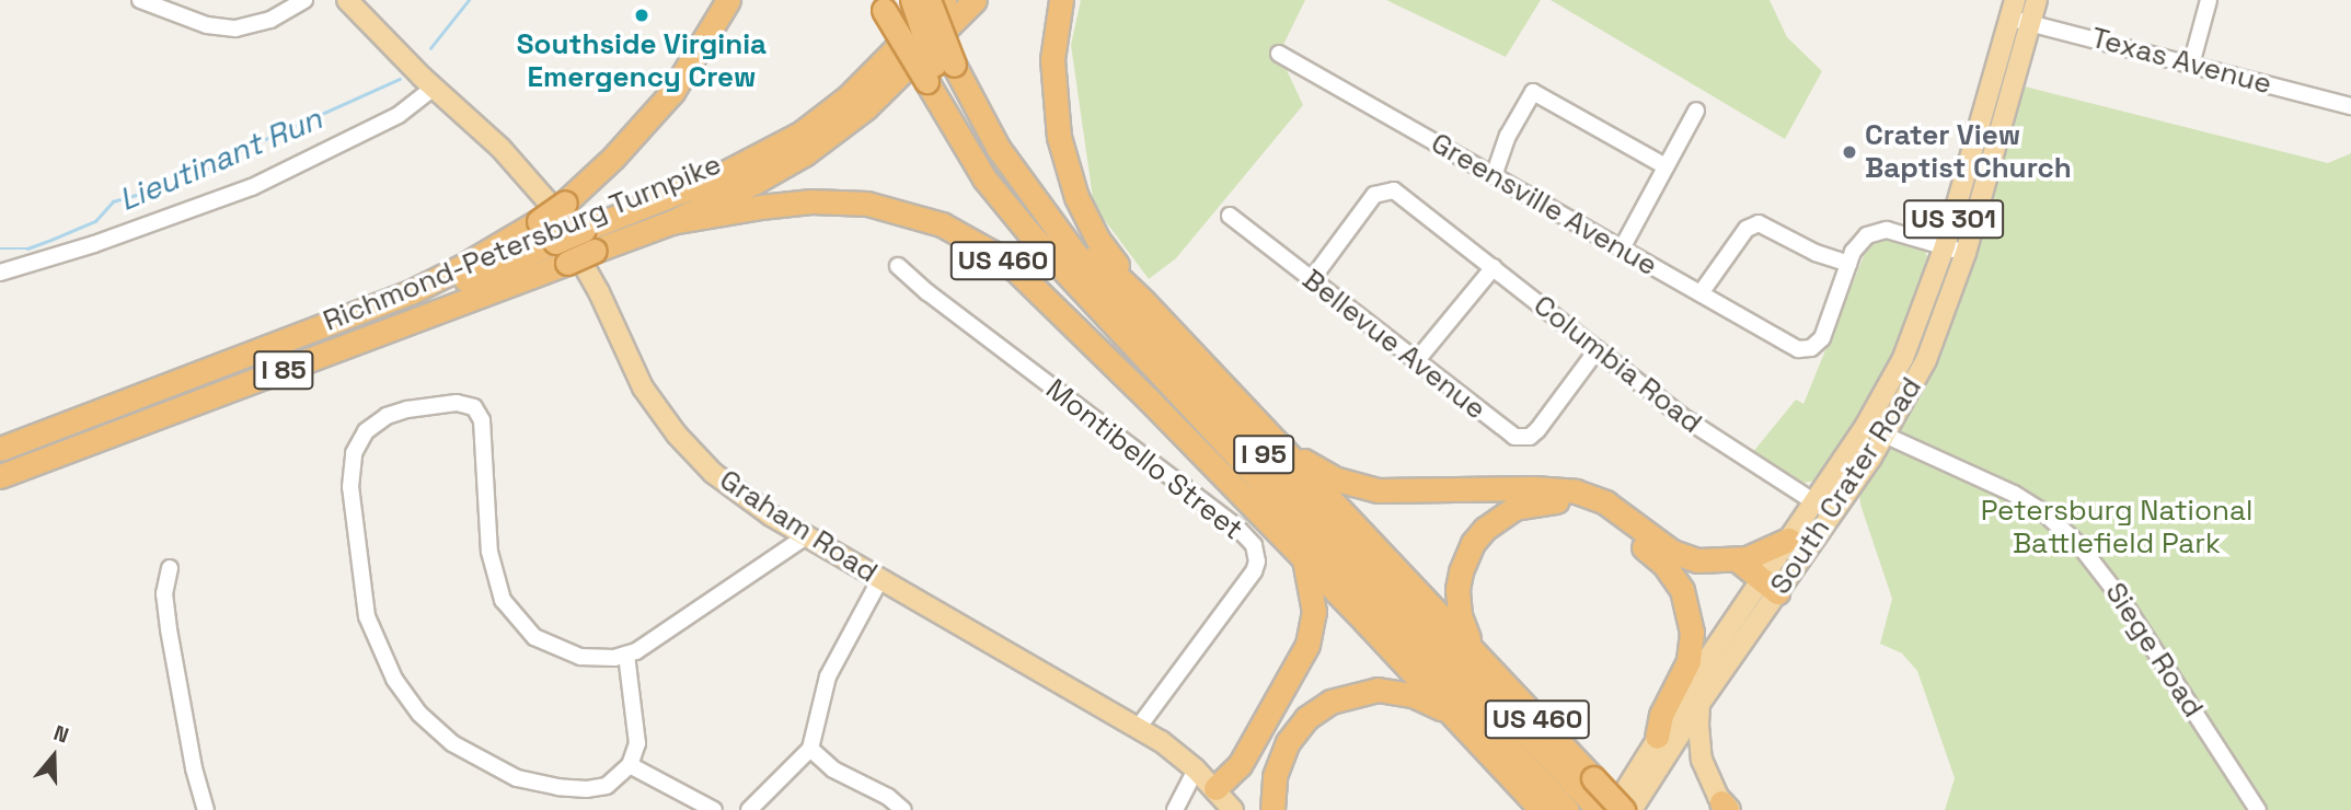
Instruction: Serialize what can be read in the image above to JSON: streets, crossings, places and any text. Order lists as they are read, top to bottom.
{
  "streets": {
    "highway": [
      "Richmond-Petersburg Turnpike",
      "US 460",
      "I 85",
      "I 95"
    ],
    "main road": ["US 301", "South Crater Road", "Graham Road"],
    "street": [
      "Texas Avenue",
      "Greensville Avenue",
      "Bellevue Avenue",
      "Columbia Road",
      "Montibello Street",
      "Siege Road"
    ]
  },
  "crossings": [
    ["Texas Avenue", "South Crater Road"],
    ["Richmond-Petersburg Turnpike", "US 460"],
    ["US 460", "I 95"],
    ["Bellevue Avenue", "Columbia Road"],
    ["Columbia Road", "South Crater Road"],
    ["Montibello Street", "Graham Road"],
    ["South Crater Road", "Siege Road"]
  ],
  "water": ["Lieutinant Run"],
  "parks": ["Petersburg National Battlefield Park"],
  "places": ["Southside Virginia Emergency Crew", "Crater View Baptist Church"],
  "north": "top"
}
